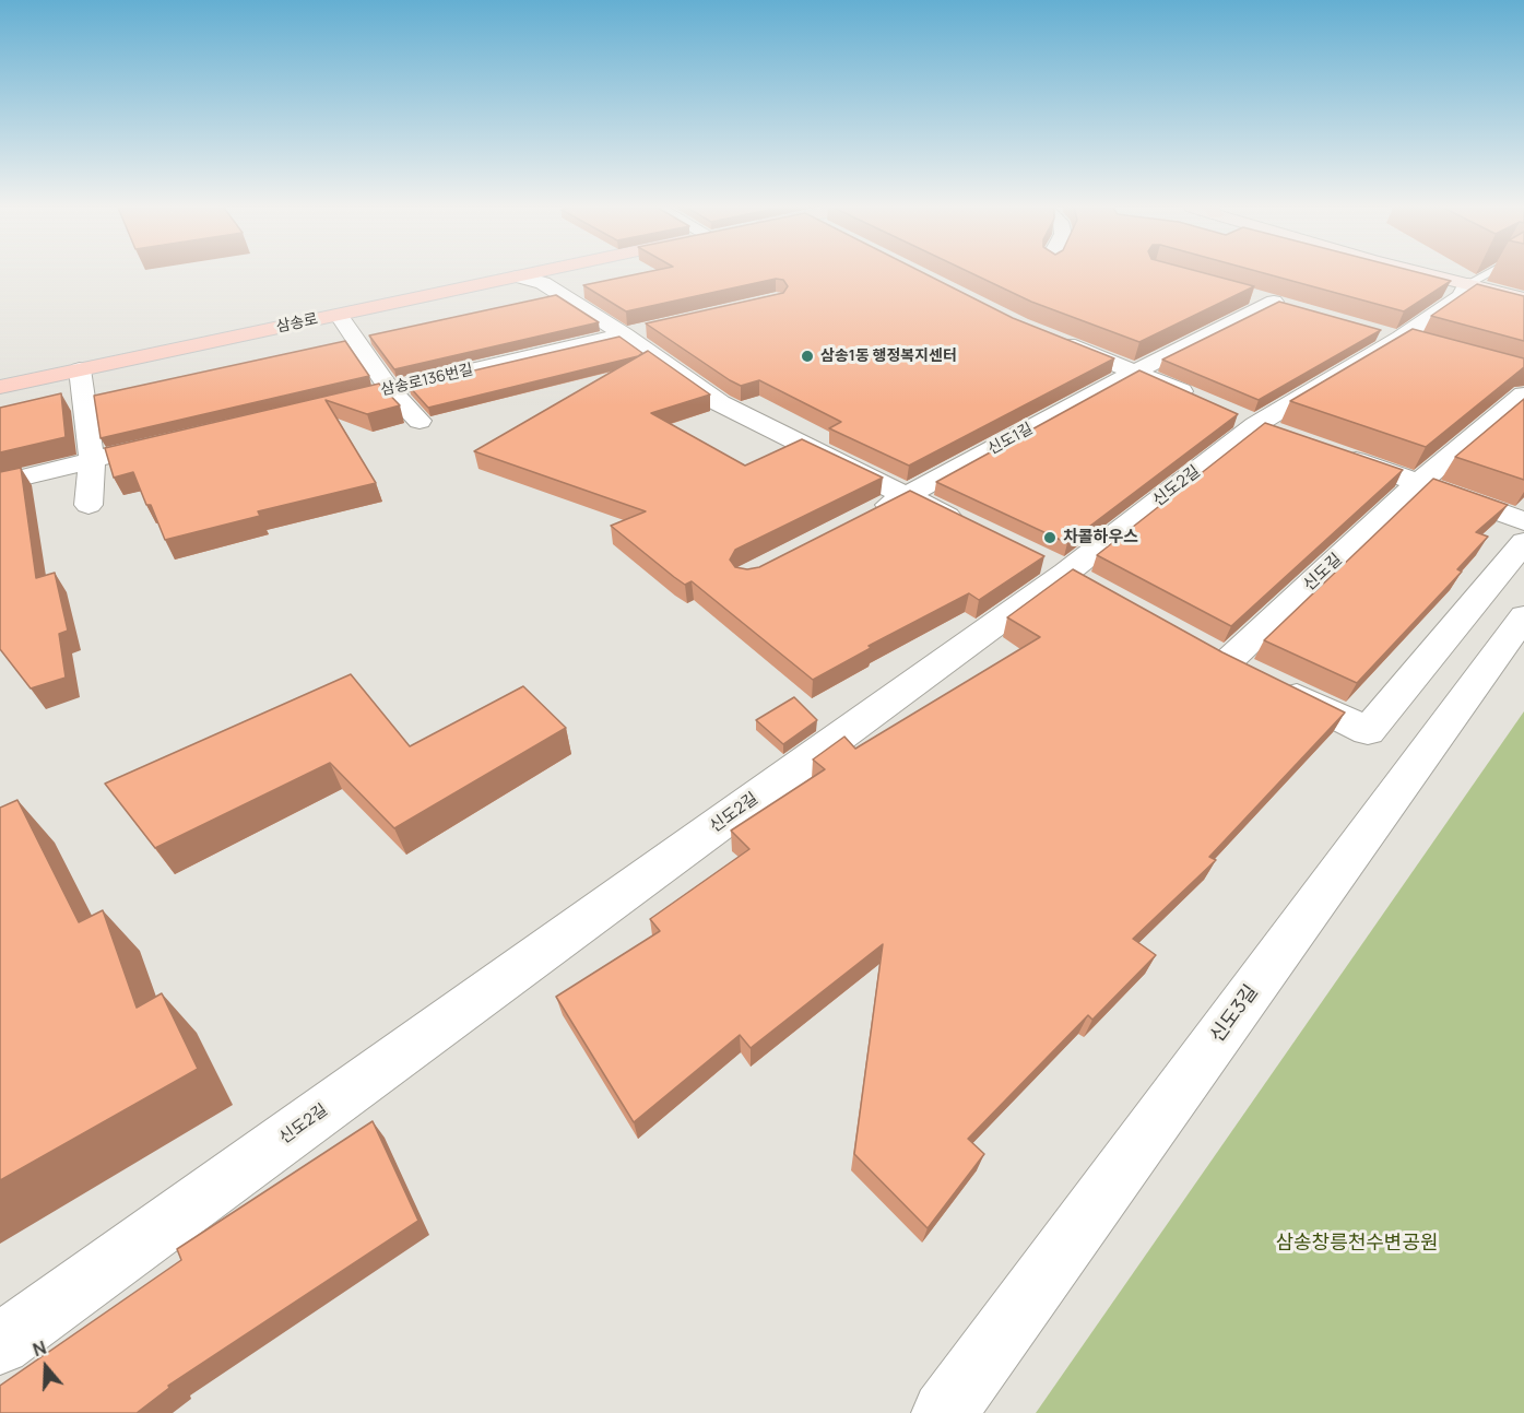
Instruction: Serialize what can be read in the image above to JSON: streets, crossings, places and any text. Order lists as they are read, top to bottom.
{
  "streets": {
    "main road": ["삼송로"],
    "street": [
      "삼송로136번길",
      "신도1길",
      "신도2길",
      "신도길",
      "신도3길"
    ]
  },
  "parks": ["삼송창릉천수변공원"],
  "places": ["삼송1동 행정복지센터", "차콜하우스"],
  "north": "top"
}
